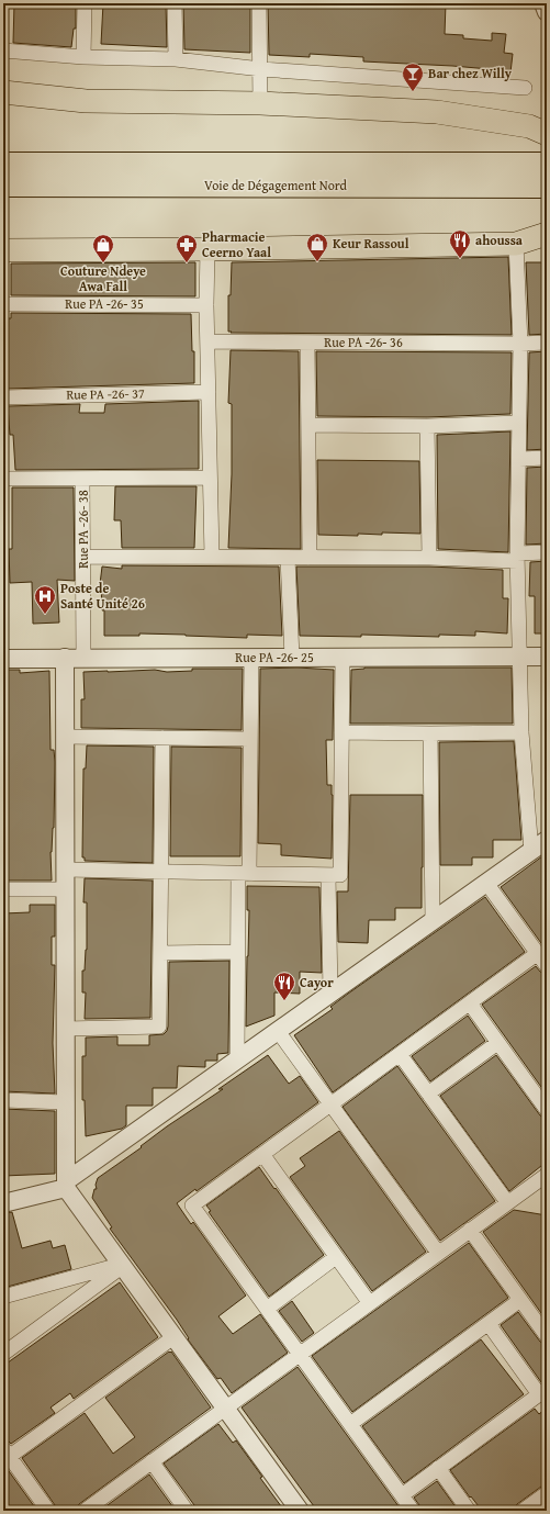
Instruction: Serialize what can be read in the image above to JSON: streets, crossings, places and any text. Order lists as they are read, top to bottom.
{
  "streets": {
    "highway": ["Voie de Dégagement Nord"],
    "street": [
      "Rue PA -26- 35",
      "Rue PA -26- 36",
      "Rue PA -26- 37",
      "Rue PA -26- 38",
      "Rue PA -26- 25"
    ]
  },
  "crossings": [
    ["Rue PA -26- 38", "Rue PA -26- 25"]
  ],
  "places": {
    "bar": ["Bar chez Willy"],
    "restaurant": ["ahoussa", "Cayor"],
    "shop": ["Keur Rassoul", "Couture Ndeye Awa Fall"],
    "pharmacy": ["Pharmacie Ceerno Yaal"],
    "hospital": ["Poste de Santé Unité 26"]
  }
}
